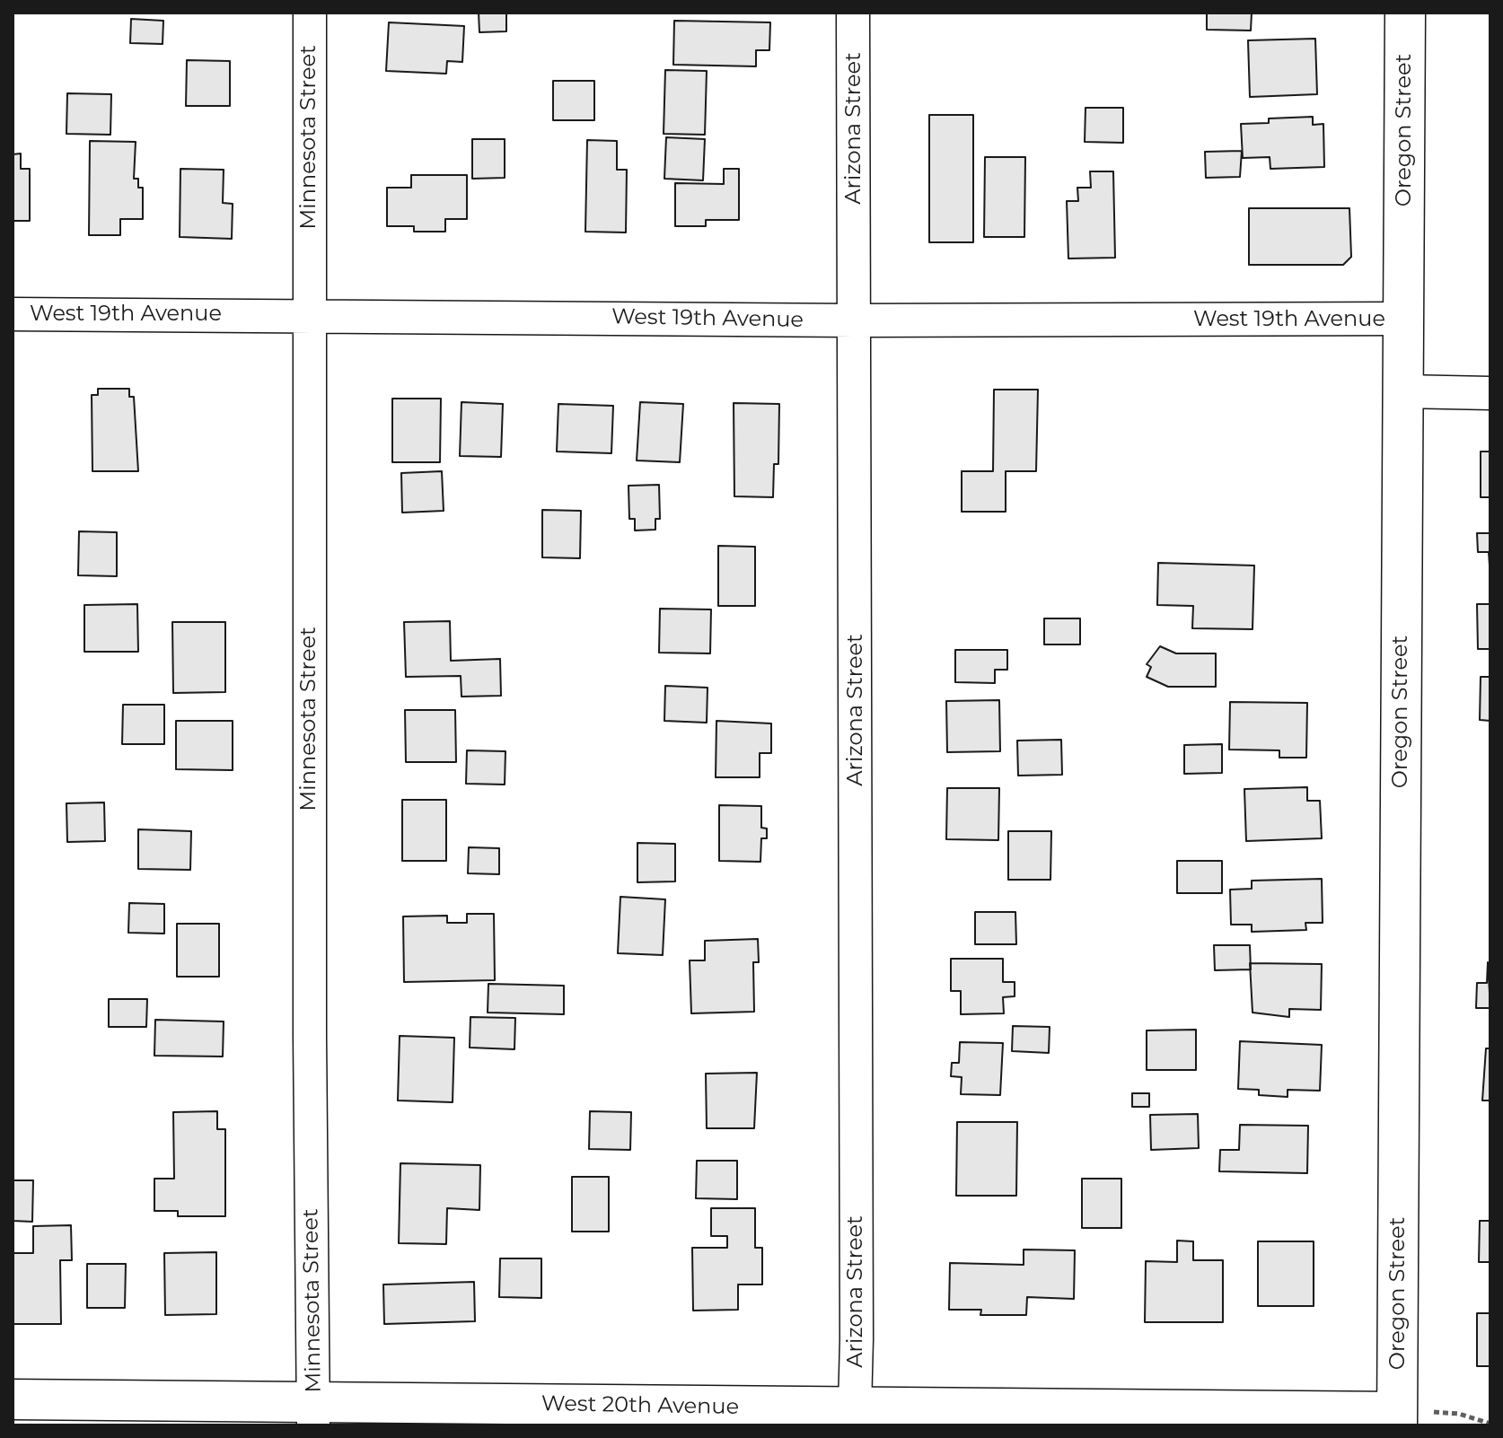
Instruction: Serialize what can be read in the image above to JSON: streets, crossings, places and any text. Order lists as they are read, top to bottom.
{
  "streets": {
    "main road": ["Oregon Street", "West 20th Avenue"],
    "street": ["Arizona Street", "Minnesota Street", "West 19th Avenue"]
  },
  "crossings": [
    ["Arizona Street", "West 19th Avenue"],
    ["Arizona Street", "West 20th Avenue"],
    ["Oregon Street", "West 19th Avenue"],
    ["Oregon Street", "West 20th Avenue"],
    ["Minnesota Street", "West 19th Avenue"],
    ["Minnesota Street", "West 20th Avenue"]
  ]
}
